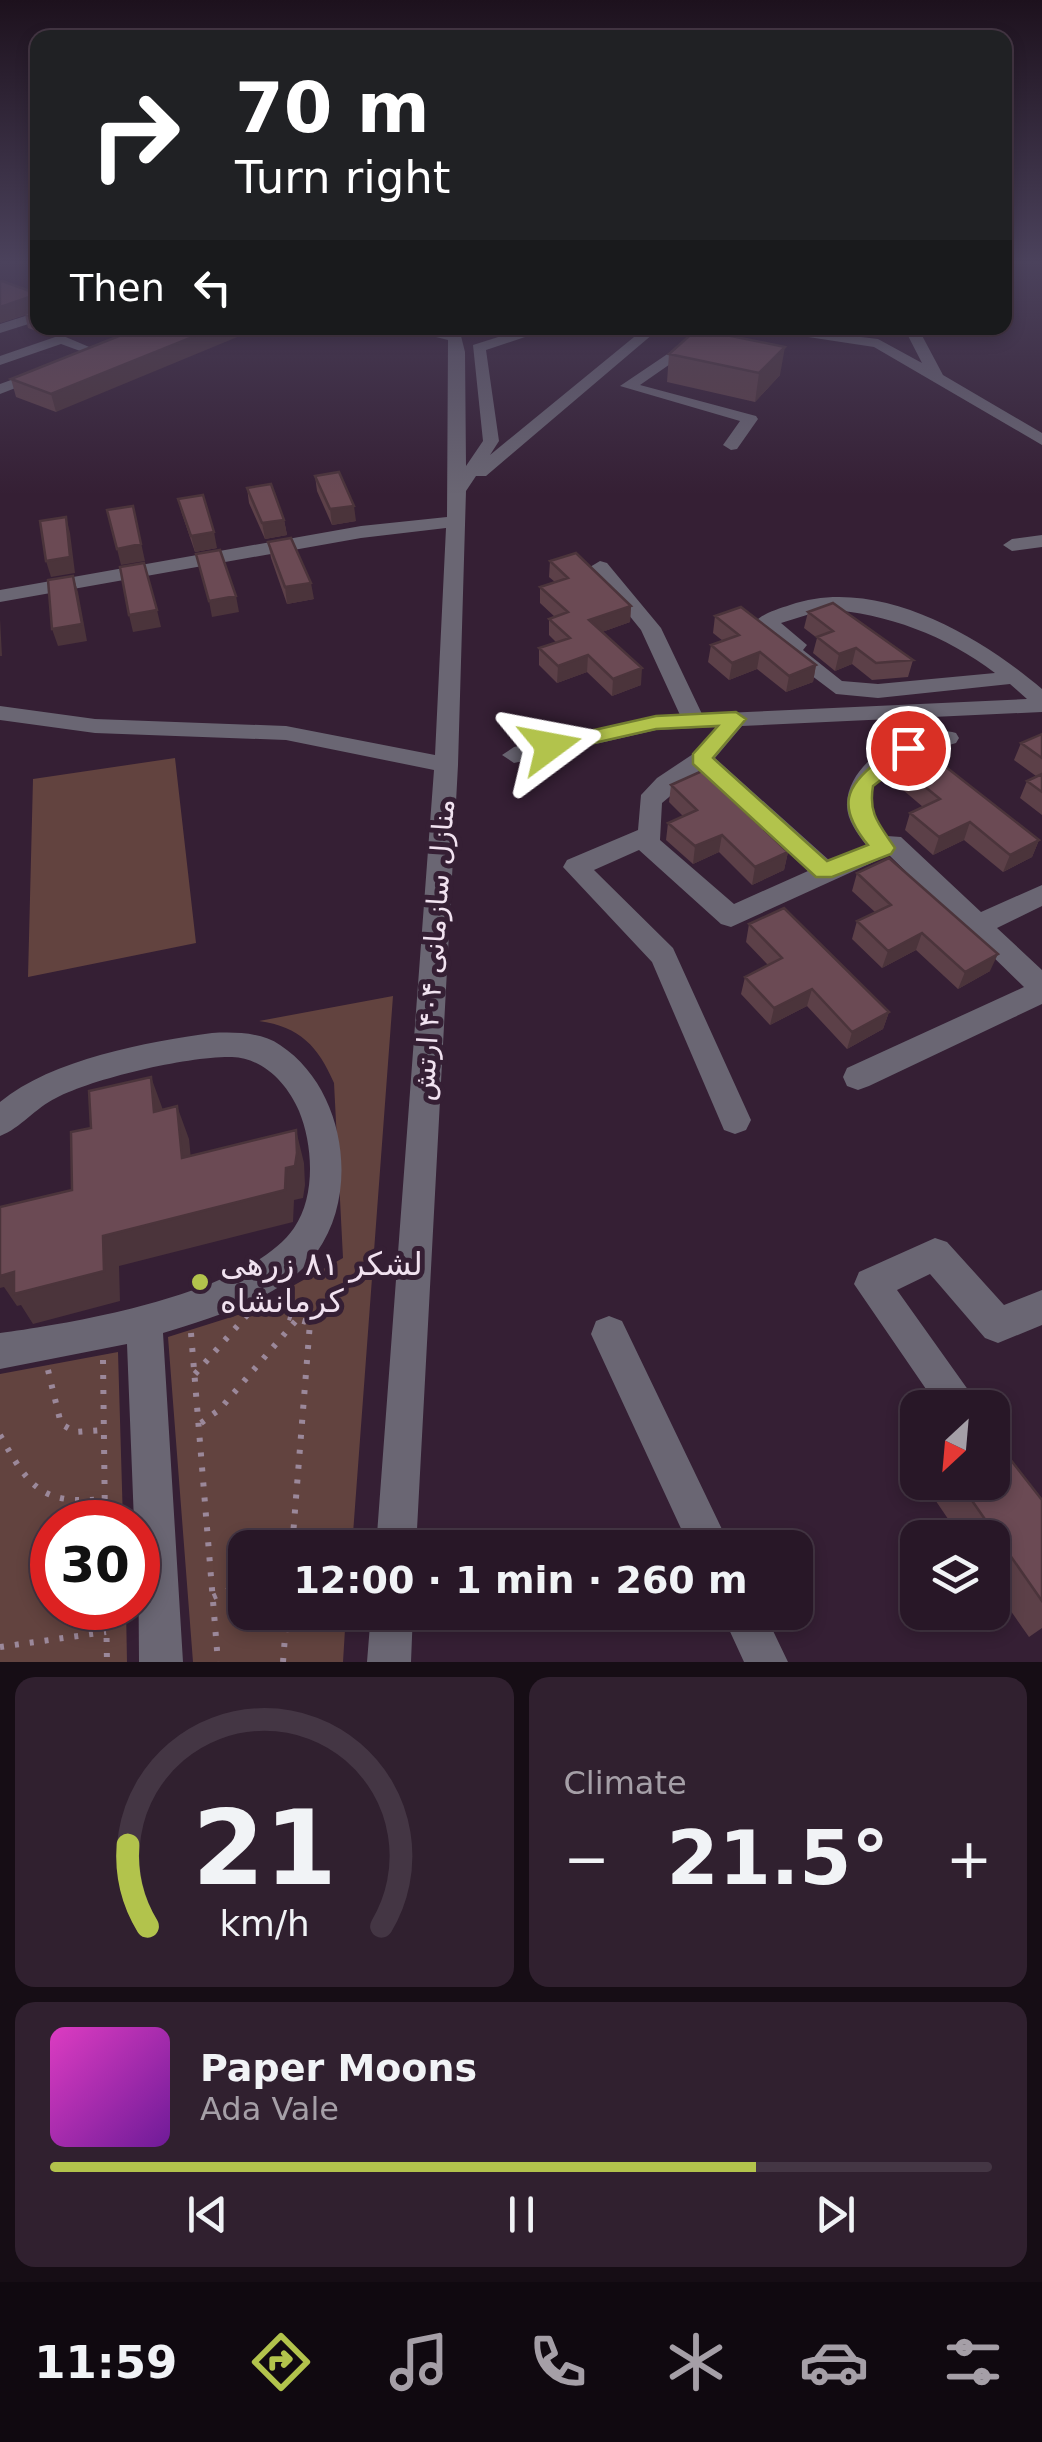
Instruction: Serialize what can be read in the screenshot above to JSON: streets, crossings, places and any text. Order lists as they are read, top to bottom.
{
  "streets": {
    "street": ["منازل سازمانی ۴۰۴ ارتش"]
  },
  "places": ["لشکر ۸۱ زرهی کرمانشاه"],
  "north": "bottom left",
  "page": {
    "turn": ["70 m", "Turn right"],
    "then": "Then",
    "limit": "30",
    "trip": "12:00 · 1 min · 260 m",
    "tile": "Climate",
    "heat": ["−", "21.5°", "+"],
    "song": ["Paper Moons", "Ada Vale"],
    "tabs": "11:59",
    "gauge": ["21", "km/h"]
  }
}
